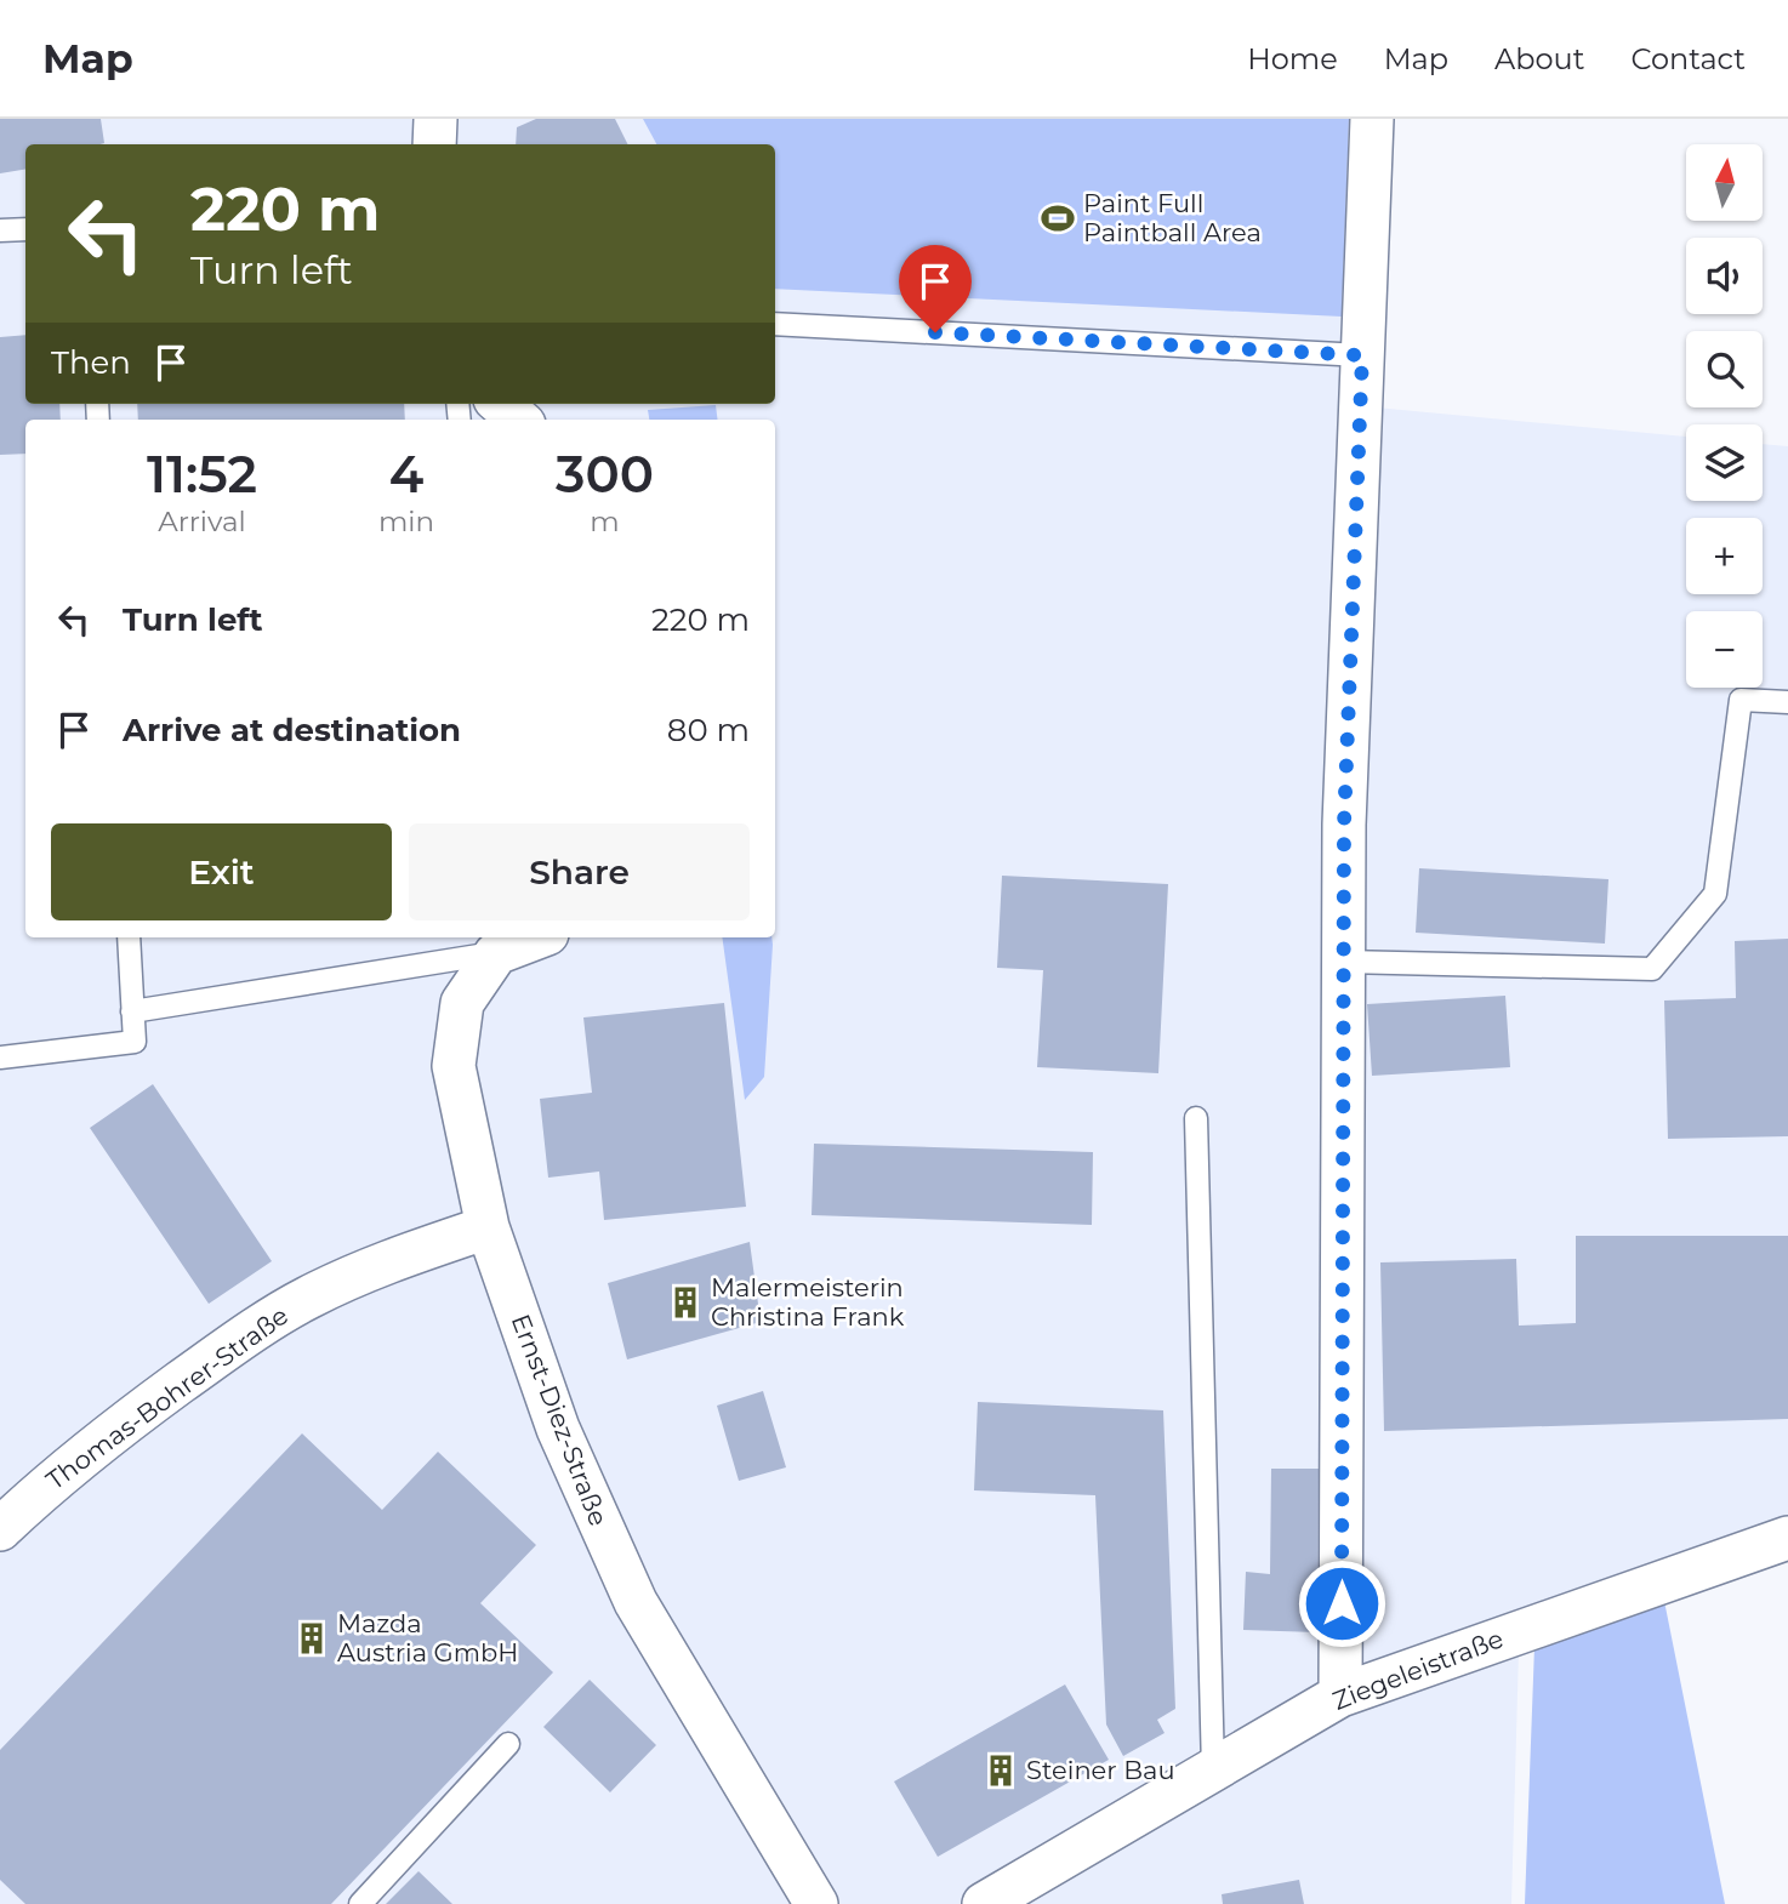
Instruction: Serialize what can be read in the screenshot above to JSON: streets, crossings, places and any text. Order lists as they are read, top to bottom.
{
  "streets": {
    "street": ["Thomas-Bohrer-Straße", "Ernst-Diez-Straße", "Ziegeleistraße"]
  },
  "crossings": [
    ["Thomas-Bohrer-Straße", "Ernst-Diez-Straße"]
  ],
  "places": {
    "sports": ["Paint Full Paintball Area"],
    "building": ["Malermeisterin Christina Frank", "Mazda Austria GmbH", "Steiner Bau"]
  },
  "north": "top",
  "page": {
    "header": "Map",
    "nav": [
      "Home",
      "Map",
      "About",
      "Contact"
    ],
    "map_buttons": ["+", "−"],
    "turn": ["220 m", "Turn left"],
    "then": "Then",
    "eta": [
      "11:52",
      "Arrival",
      "4",
      "min",
      "300",
      "m"
    ],
    "list": [
      {
        "name": "Turn left",
        "value": "220 m"
      },
      {
        "name": "Arrive at destination",
        "value": "80 m"
      }
    ],
    "buttons": ["Exit", "Share"]
  }
}
